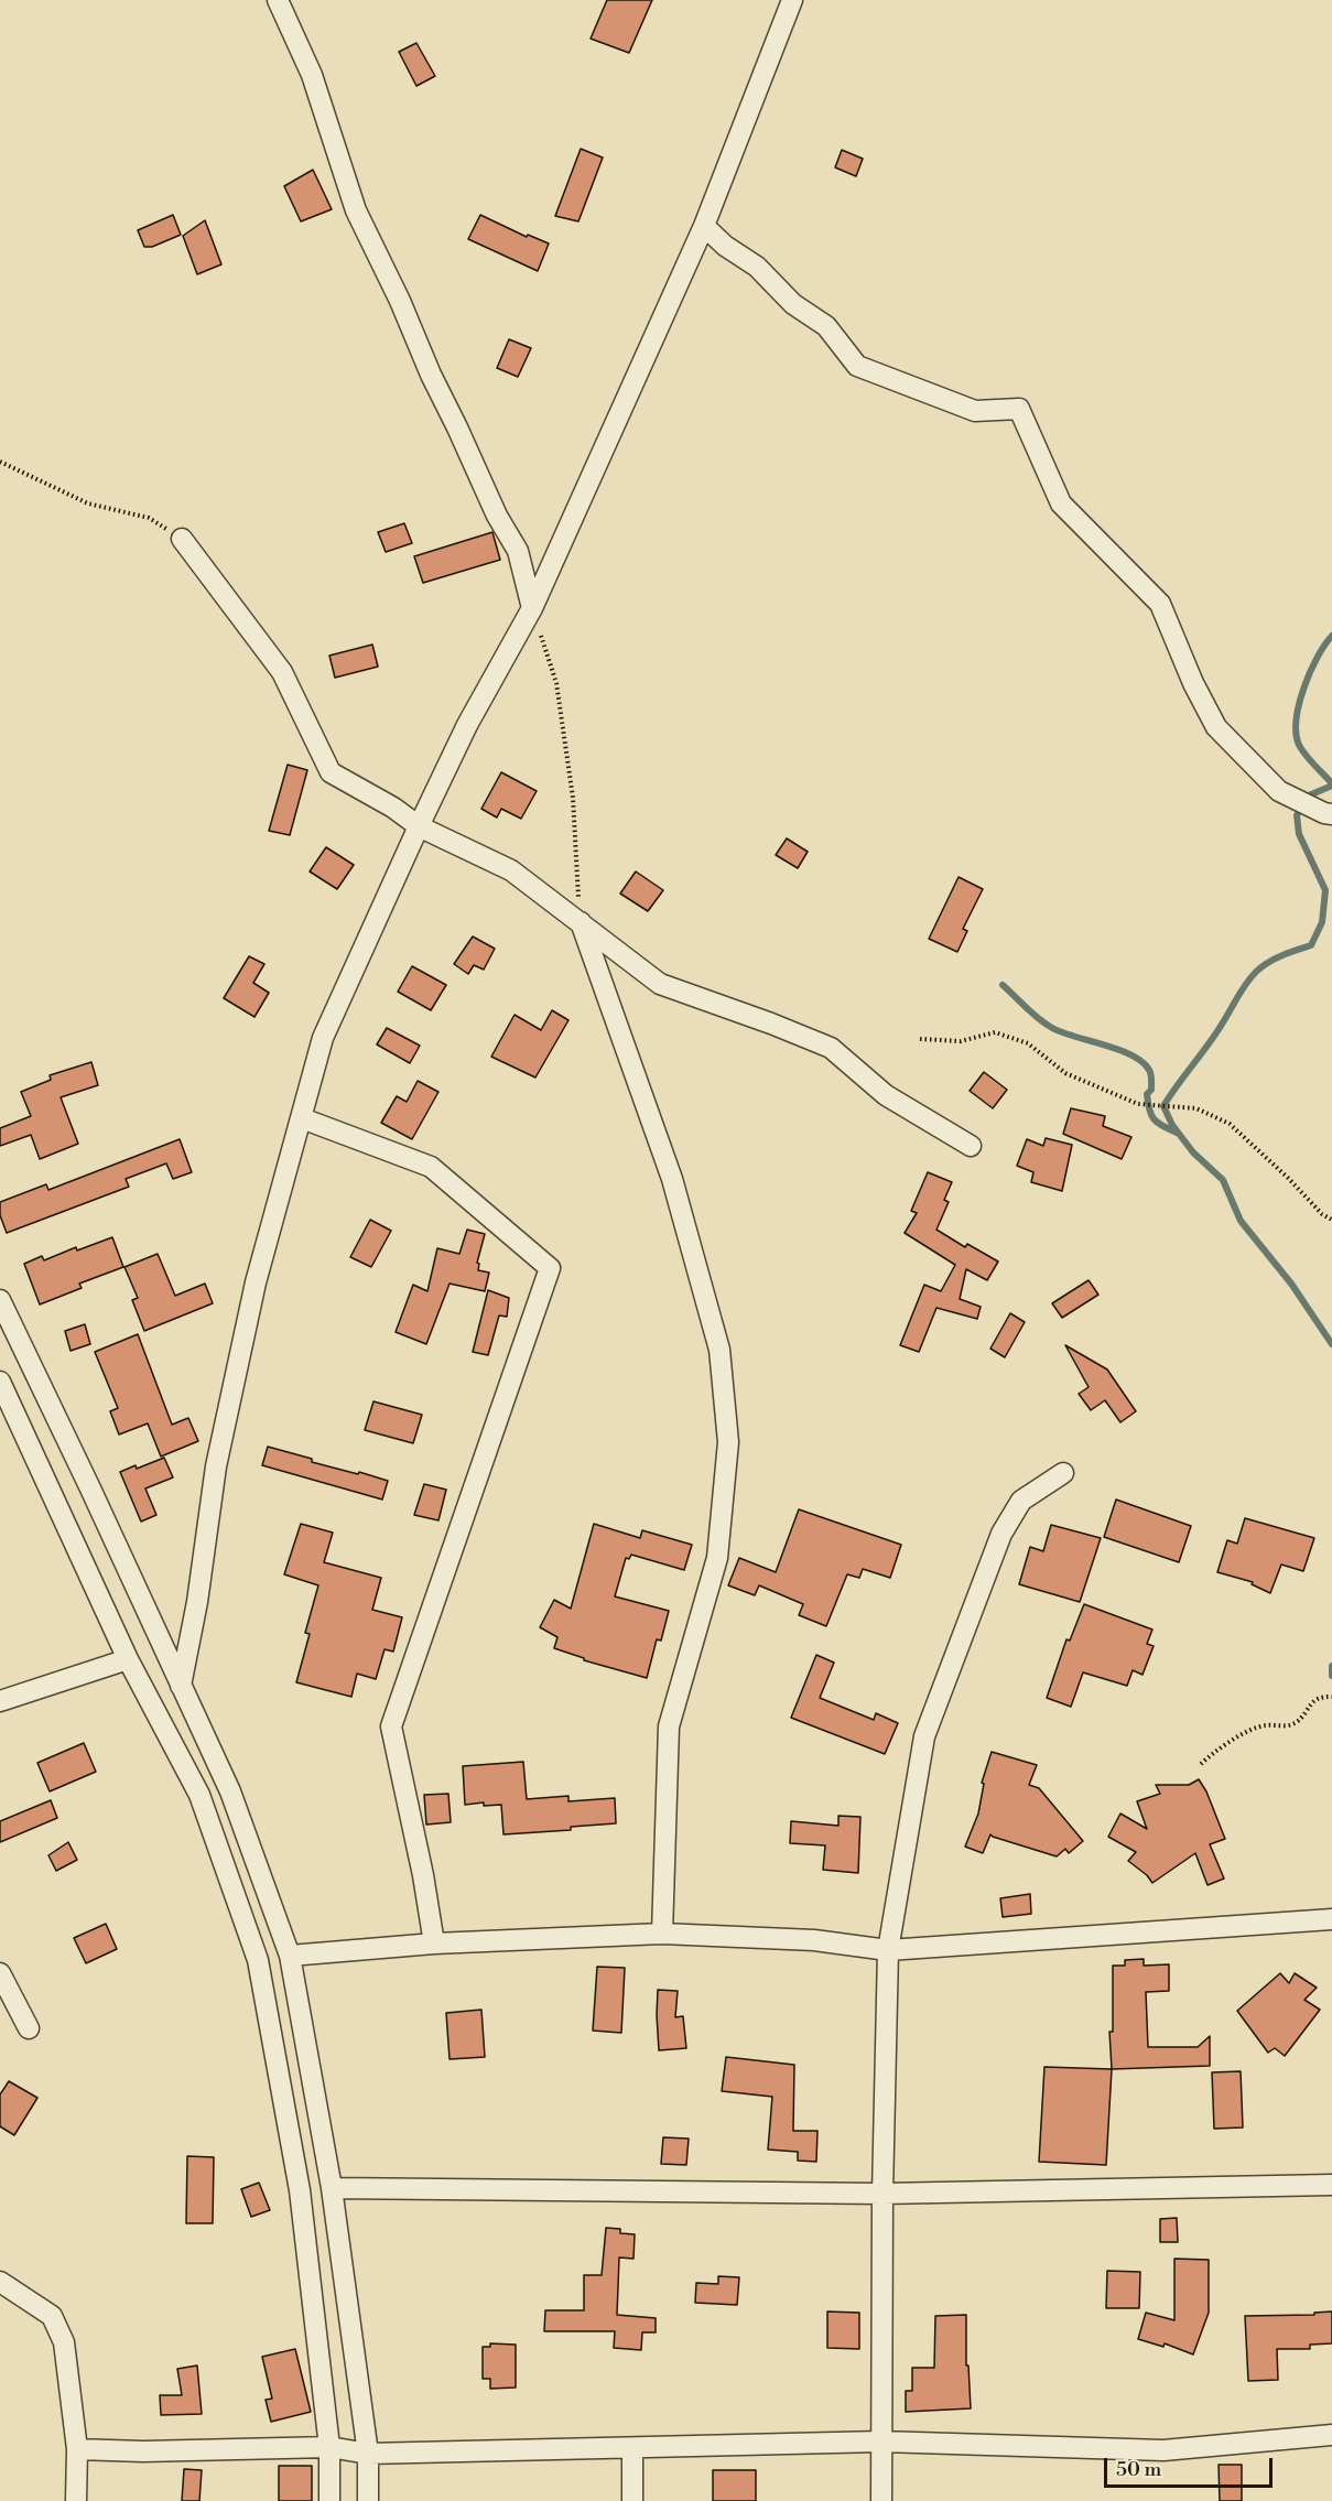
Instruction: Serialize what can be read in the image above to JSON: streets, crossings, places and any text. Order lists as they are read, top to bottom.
{
  "scale_bar": "50 m"
}
